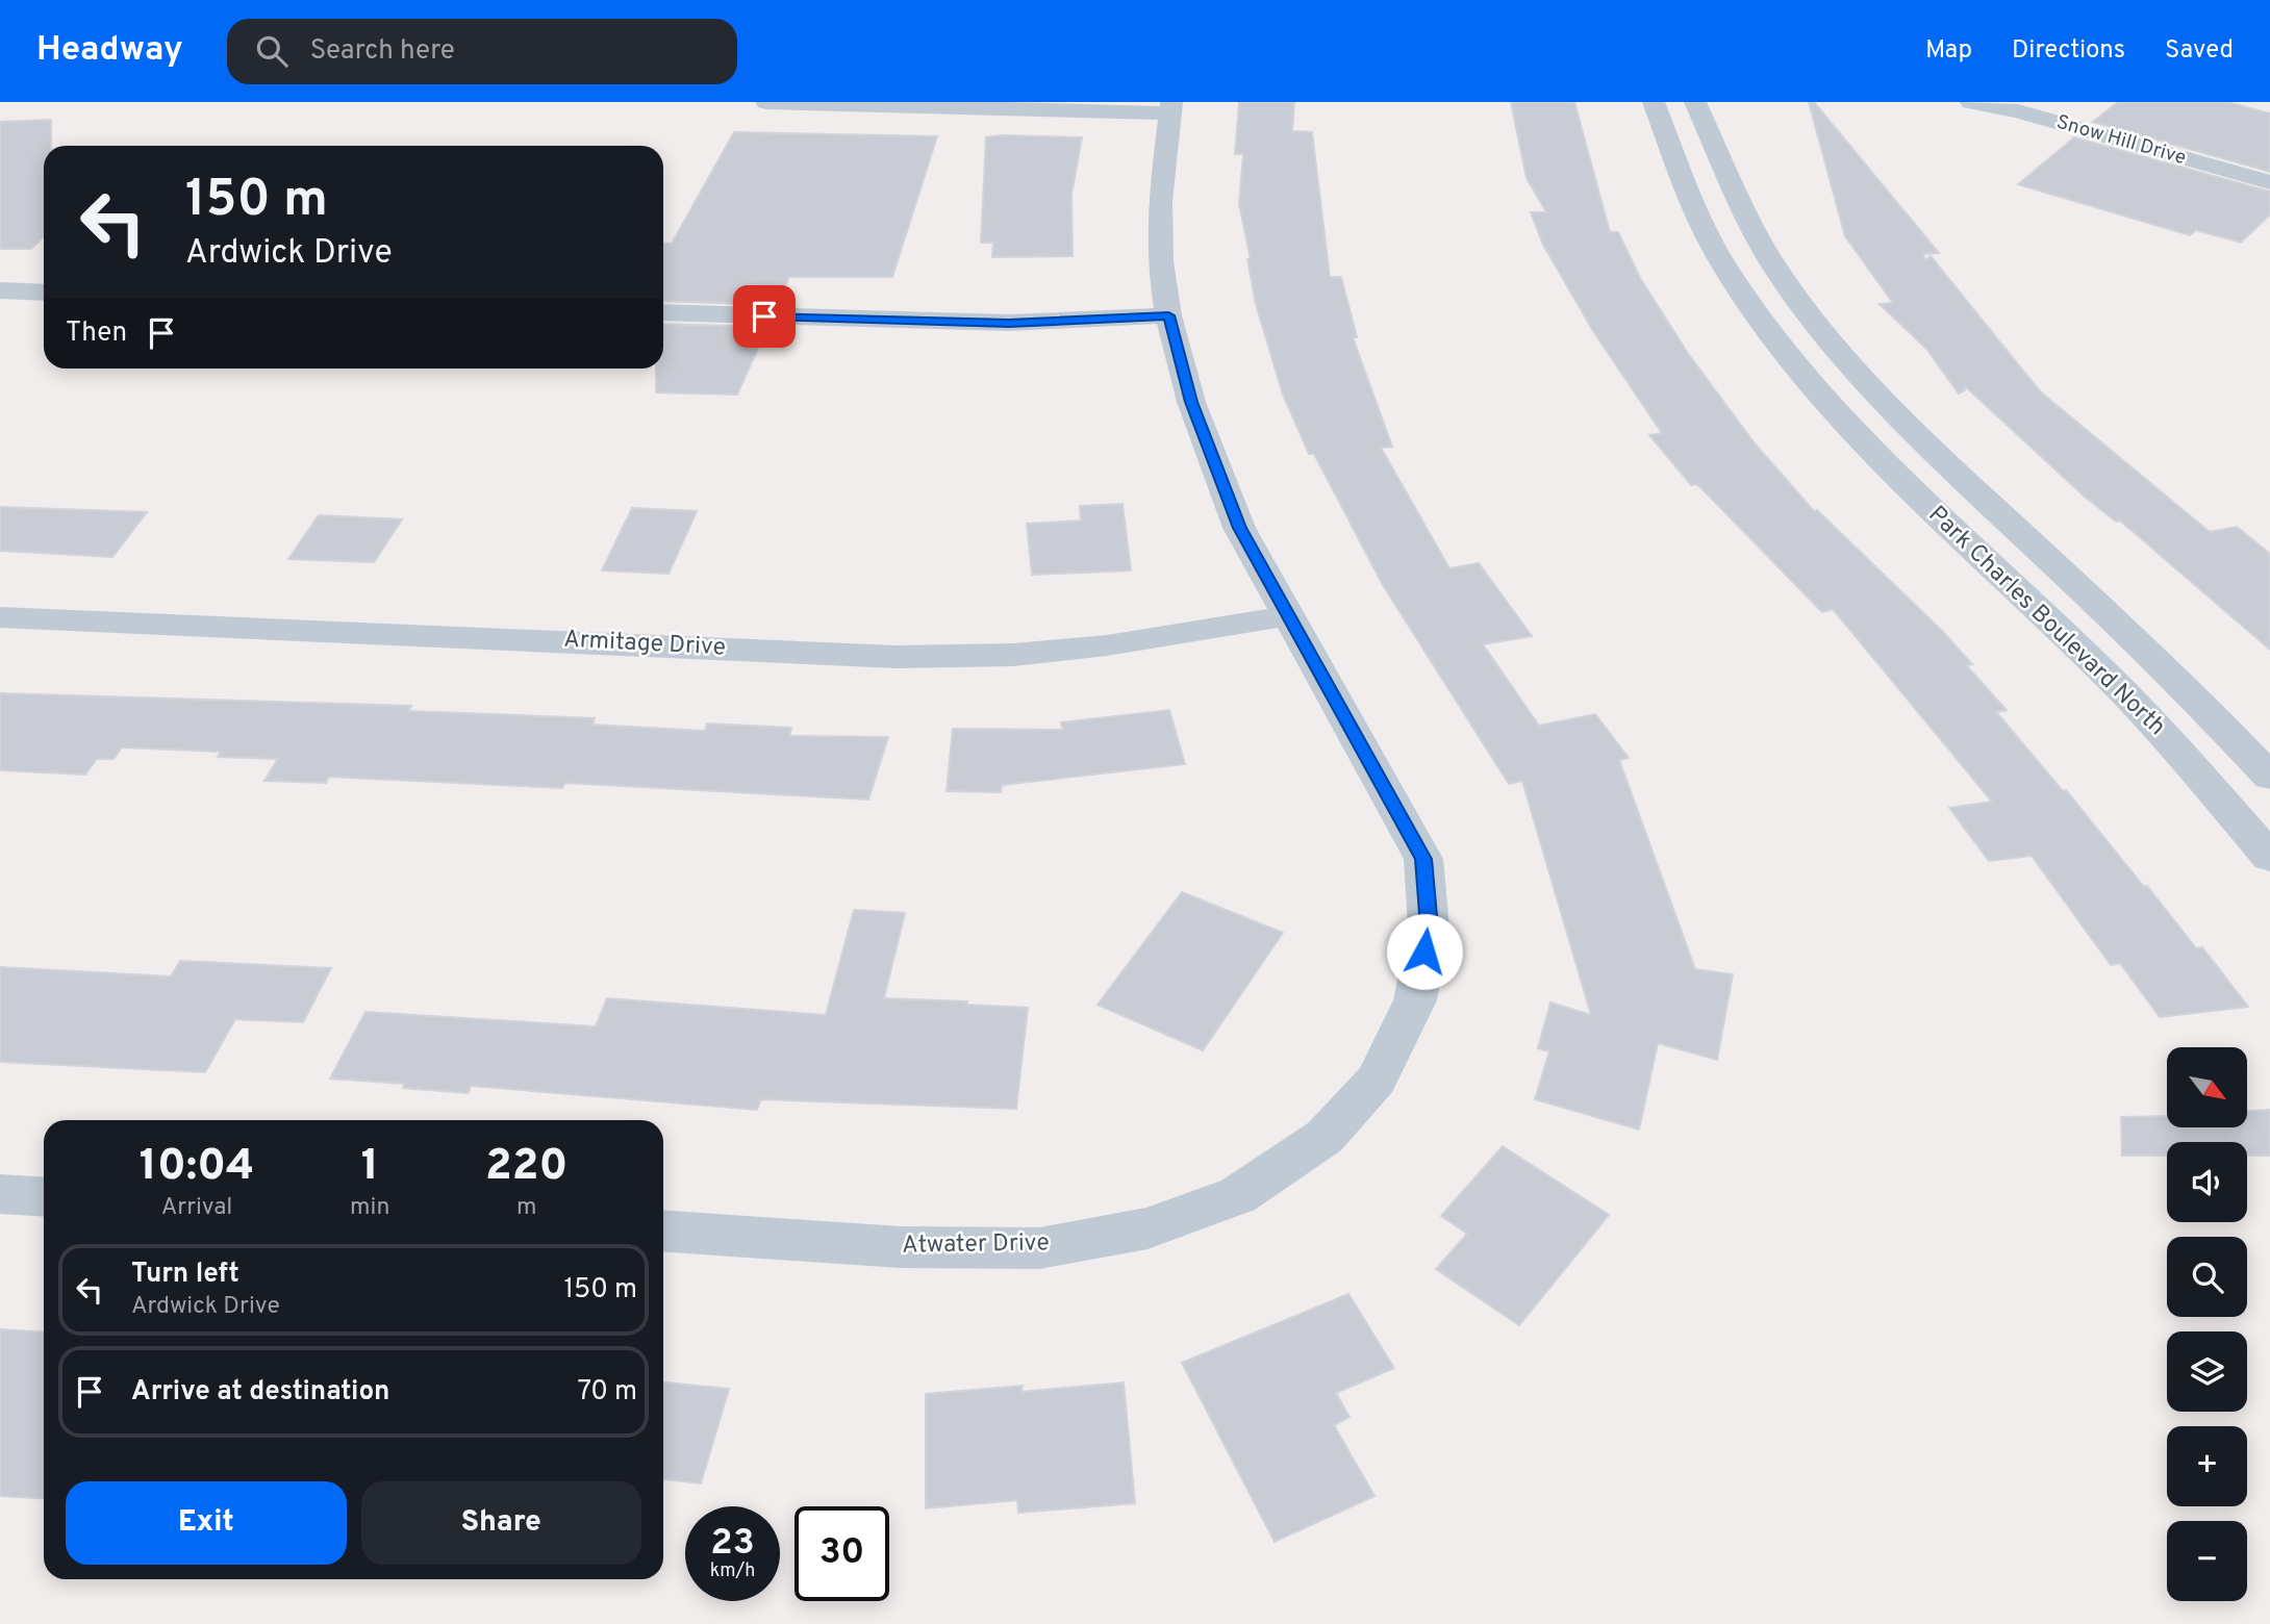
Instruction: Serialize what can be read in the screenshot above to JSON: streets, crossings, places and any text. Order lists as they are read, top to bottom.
{
  "streets": {
    "street": [
      "Snow Hill Drive",
      "Park Charles Boulevard North",
      "Armitage Drive",
      "Atwater Drive"
    ]
  },
  "crossings": [
    ["Armitage Drive", "Atwater Drive"]
  ],
  "north": "bottom right",
  "page": {
    "header": "Headway",
    "search": "Search here",
    "nav": ["Map", "Directions", "Saved"],
    "turn": ["150 m", "Ardwick Drive"],
    "then": "Then",
    "map_buttons": ["+", "−"],
    "eta": [
      "10:04",
      "Arrival",
      "1",
      "min",
      "220",
      "m"
    ],
    "list": [
      {
        "name": "Turn left",
        "note": "Ardwick Drive",
        "value": "150 m"
      },
      {
        "name": "Arrive at destination",
        "value": "70 m"
      }
    ],
    "buttons": ["Exit", "Share"],
    "speed": "23 km/h",
    "limit": "30"
  }
}
